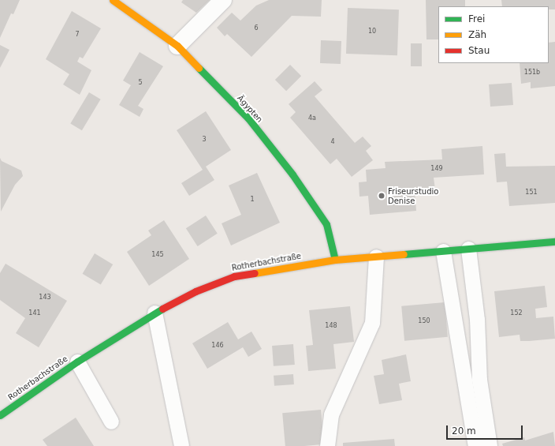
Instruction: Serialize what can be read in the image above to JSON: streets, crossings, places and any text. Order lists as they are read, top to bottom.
{
  "streets": {
    "street": ["Ägypten", "Rotherbachstraße"]
  },
  "crossings": [
    ["Ägypten", "Rotherbachstraße"]
  ],
  "places": ["Friseurstudio Denise"],
  "house_numbers": [
    "6",
    "10",
    "7",
    "151b",
    "5",
    "4a",
    "3",
    "4",
    "149",
    "151",
    "1",
    "145",
    "143",
    "141",
    "152",
    "150",
    "148",
    "146"
  ],
  "legend": ["Frei", "Zäh", "Stau"],
  "scale_bar": "20 m"
}
